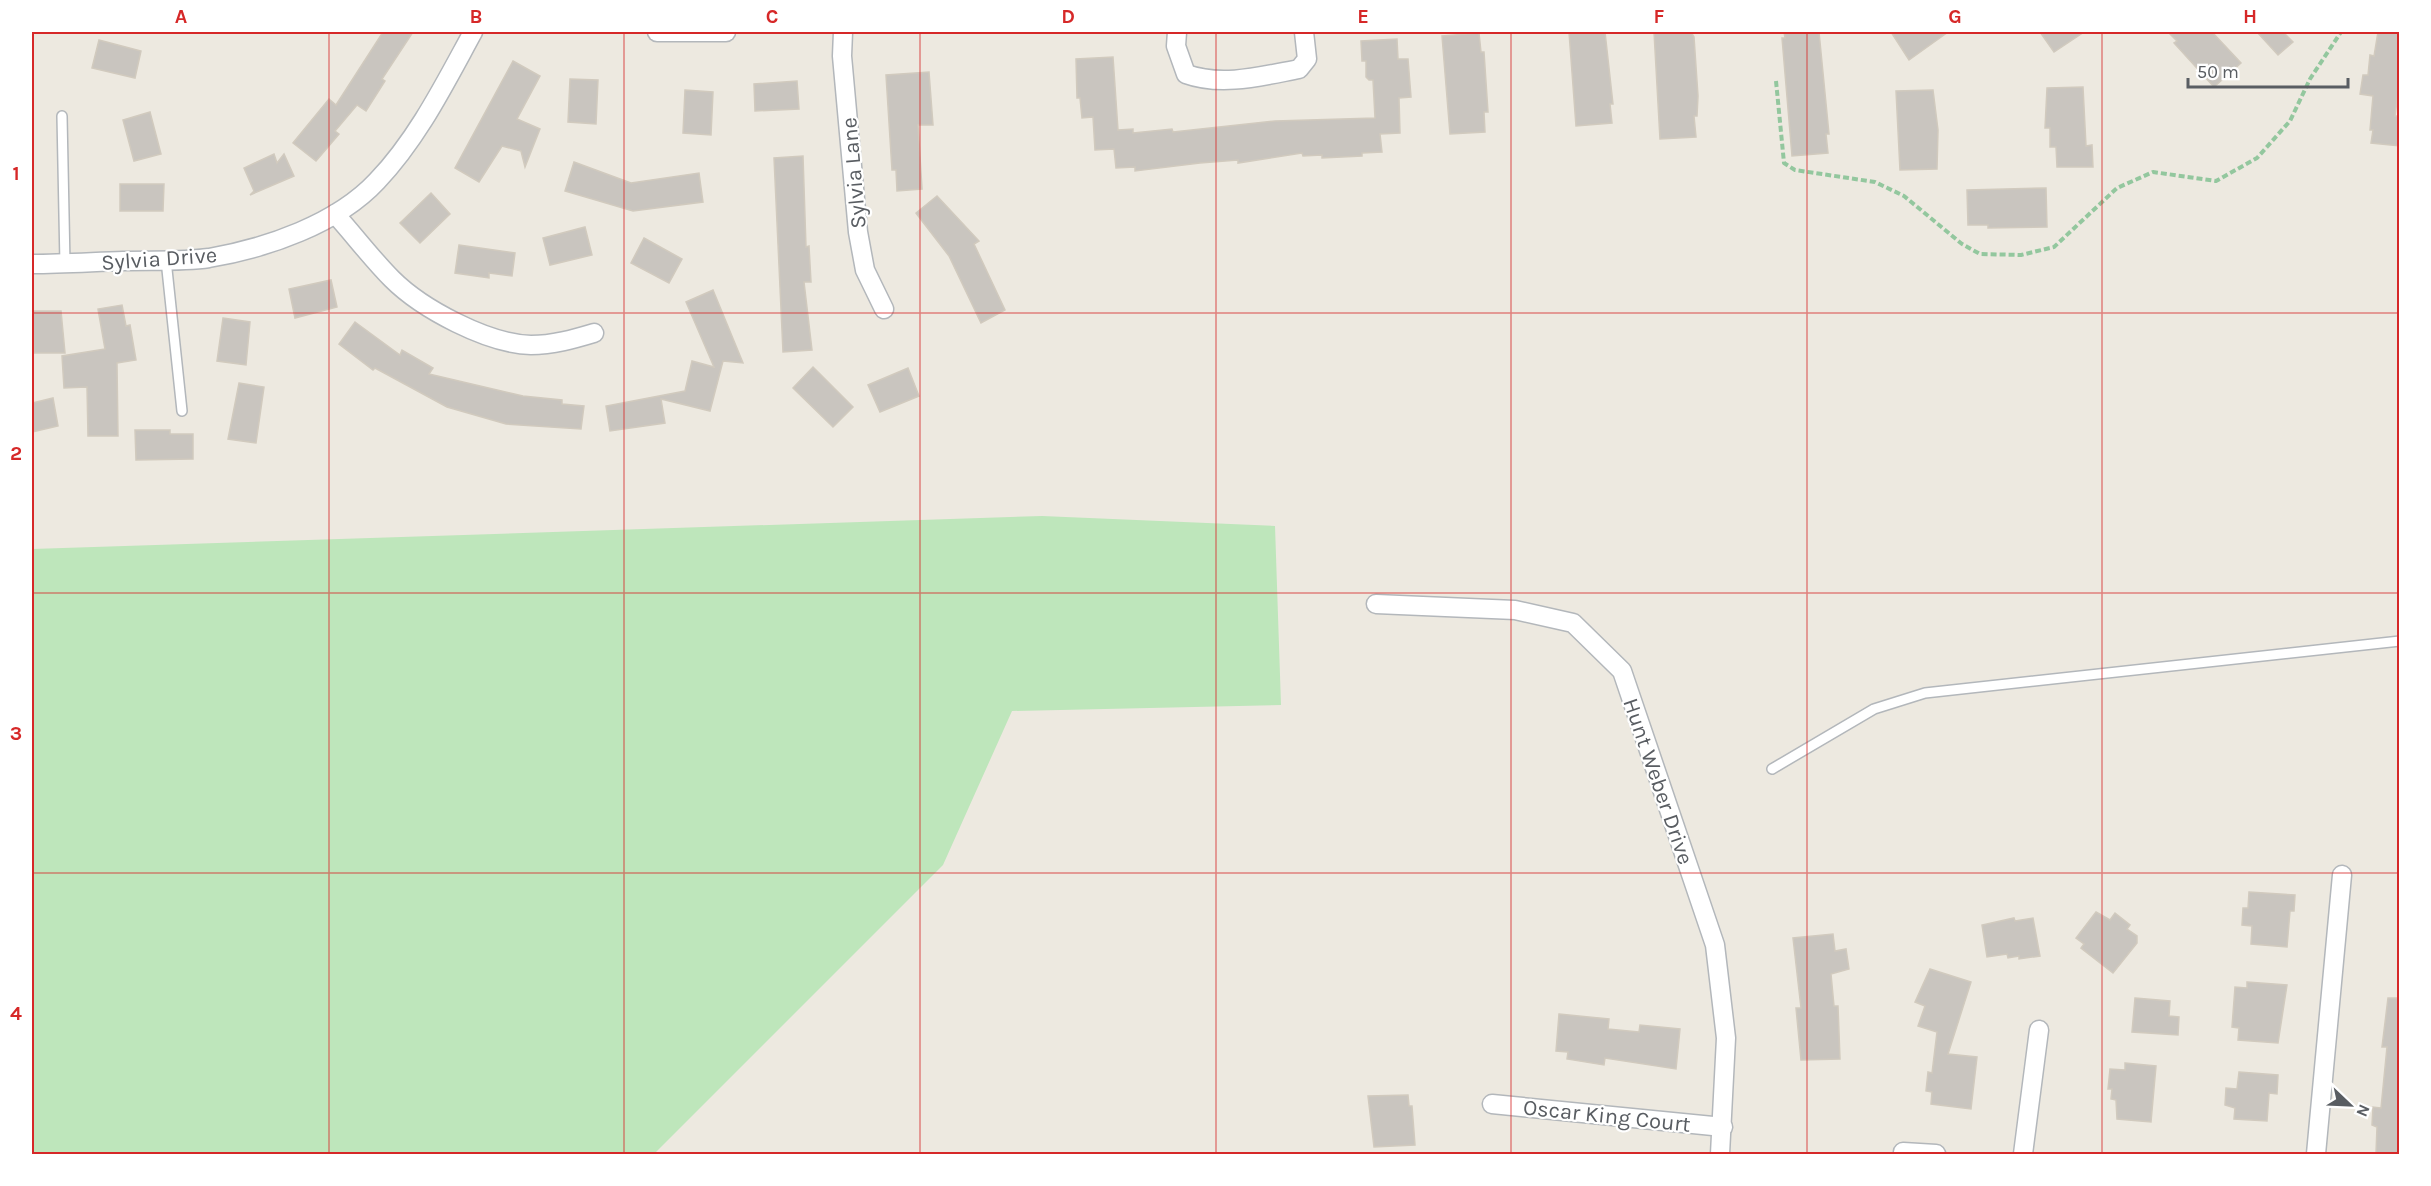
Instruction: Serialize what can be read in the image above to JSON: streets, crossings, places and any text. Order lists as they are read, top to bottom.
{
  "streets": {
    "street": [
      "Sylvia Lane",
      "Sylvia Drive",
      "Hunt Weber Drive",
      "Oscar King Court"
    ]
  },
  "crossings": [
    ["Hunt Weber Drive", "Oscar King Court"]
  ],
  "scale_bar": "50 m",
  "north": "bottom right",
  "grid": {
    "columns": [
      "A",
      "B",
      "C",
      "D",
      "E",
      "F",
      "G",
      "H"
    ],
    "rows": [
      "1",
      "2",
      "3",
      "4"
    ]
  }
}
